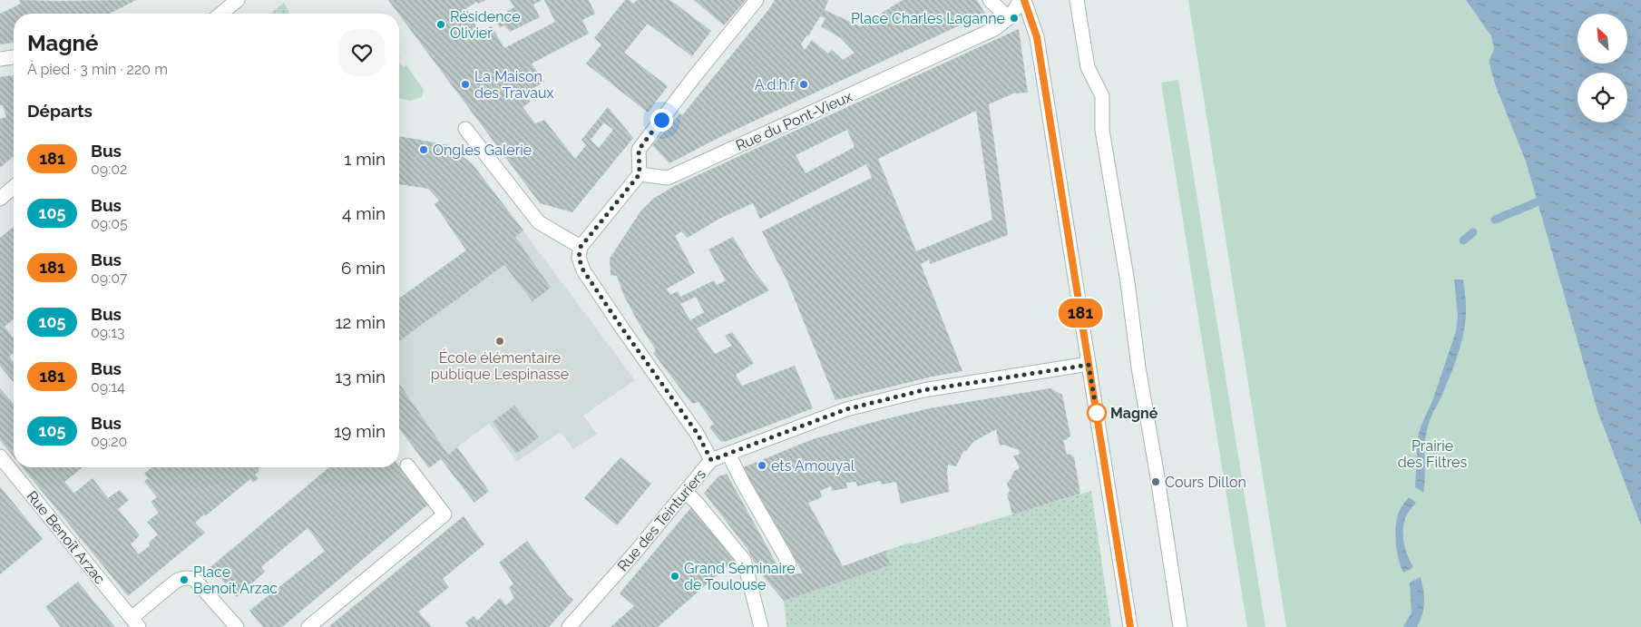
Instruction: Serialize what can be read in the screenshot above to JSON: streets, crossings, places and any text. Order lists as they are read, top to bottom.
{
  "streets": {
    "street": ["Rue du Pont-Vieux", "Rue des Teinturiers", "Rue Benoît Arzac"]
  },
  "parks": ["Prairie des Filtres"],
  "places": [
    "Place Charles Laganne",
    "Résidence Olivier",
    "La Maison des Travaux",
    "A.d.h.f",
    "Ongles Galerie",
    "École élémentaire publique Lespinasse",
    "Magné",
    "ets Amouyal",
    "Cours Dillon",
    "Grand Séminaire de Toulouse",
    "Place Benoît Arzac"
  ],
  "lines": ["bus line 181"],
  "north": "top left",
  "page": {
    "on_map": "181",
    "heading": [
      ["Magné", "À pied · 3 min · 220 m"],
      "Départs"
    ],
    "list": [
      {
        "mark": "181",
        "name": "Bus",
        "note": "09:02",
        "value": "1 min"
      },
      {
        "mark": "105",
        "name": "Bus",
        "note": "09:05",
        "value": "4 min"
      },
      {
        "mark": "181",
        "name": "Bus",
        "note": "09:07",
        "value": "6 min"
      },
      {
        "mark": "105",
        "name": "Bus",
        "note": "09:13",
        "value": "12 min"
      },
      {
        "mark": "181",
        "name": "Bus",
        "note": "09:14",
        "value": "13 min"
      },
      {
        "mark": "105",
        "name": "Bus",
        "note": "09:20",
        "value": "19 min"
      }
    ]
  }
}
